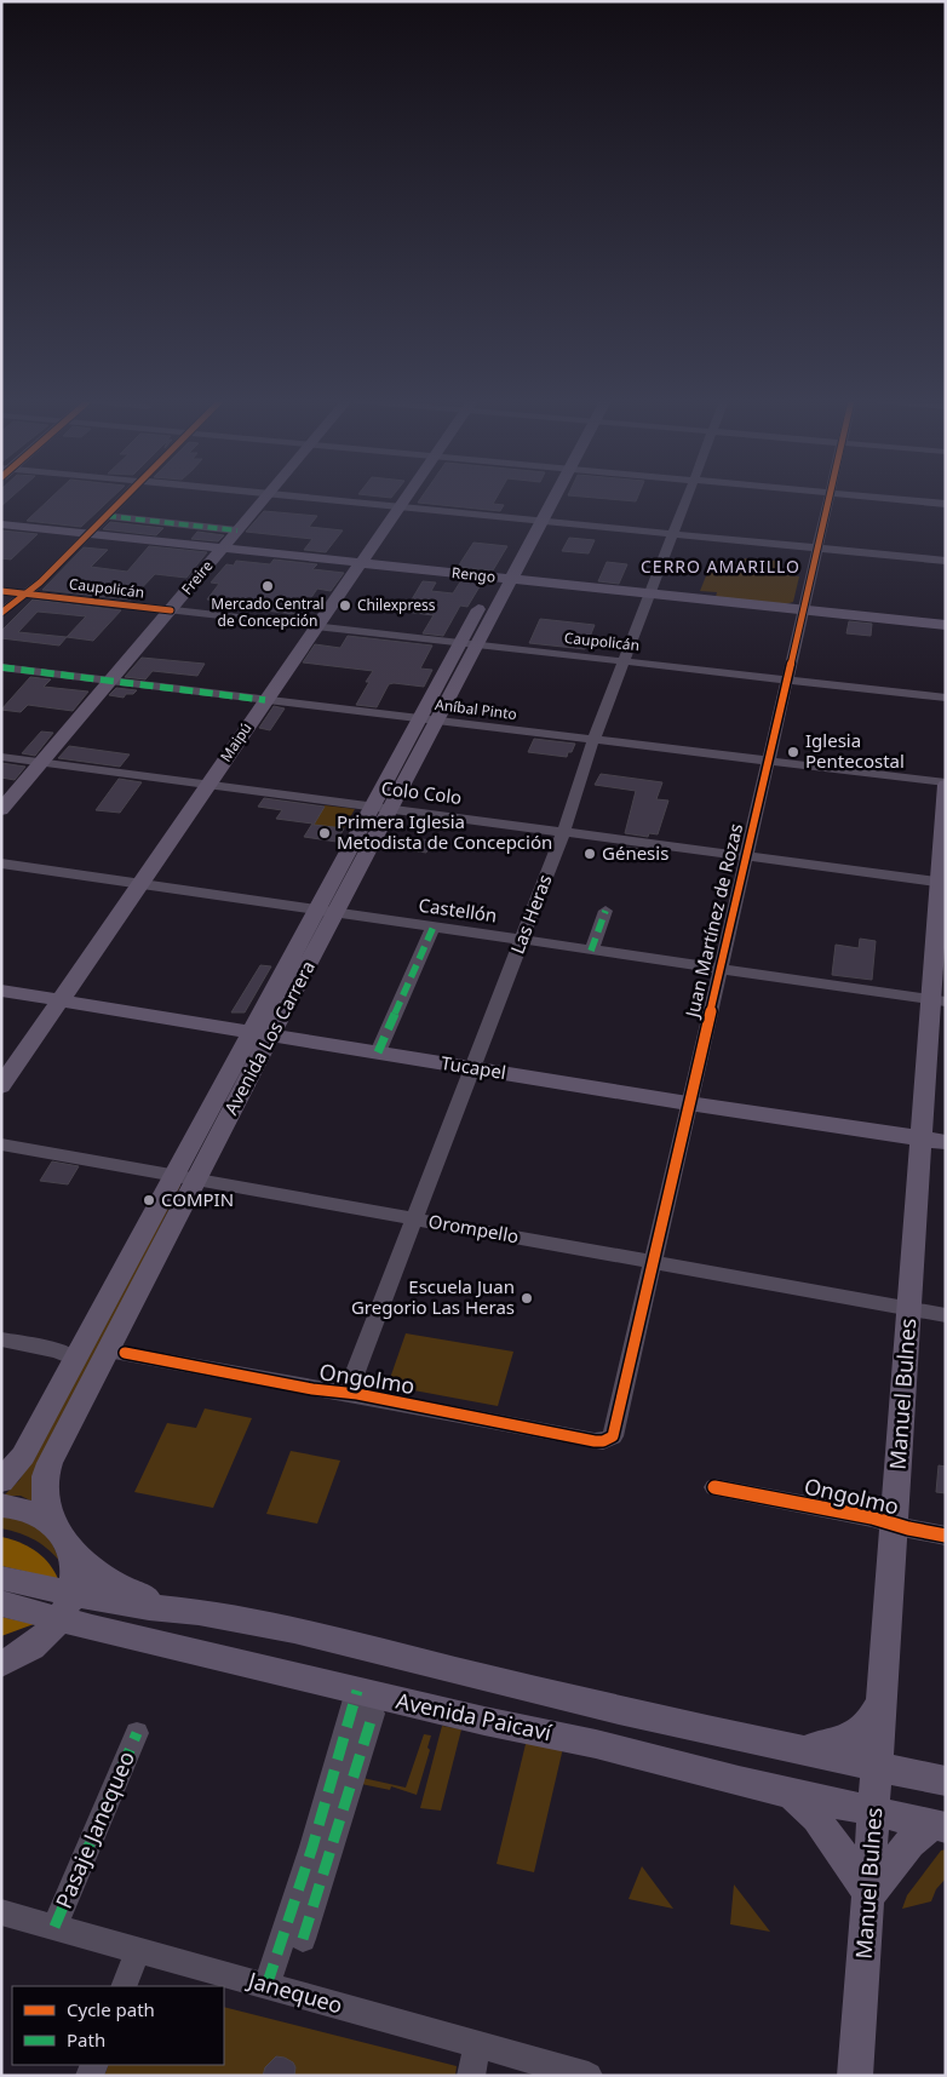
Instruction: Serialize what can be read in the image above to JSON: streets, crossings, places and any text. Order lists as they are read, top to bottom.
{
  "streets": {
    "main road": [
      "Rengo",
      "Freire",
      "Maipú",
      "Avenida Los Carrera",
      "Tucapel",
      "Manuel Bulnes",
      "Avenida Paicaví"
    ],
    "street": [
      "Caupolicán",
      "Aníbal Pinto",
      "Colo Colo",
      "Castellón",
      "Las Heras",
      "Juan Martínez de Rozas",
      "Orompello",
      "Ongolmo",
      "Pasaje Janequeo",
      "Janequeo"
    ]
  },
  "crossings": [
    ["Rengo", "Freire"],
    ["Rengo", "Maipú"],
    ["Rengo", "Las Heras"],
    ["Rengo", "Juan Martínez de Rozas"],
    ["Rengo", "Avenida Los Carrera"],
    ["Freire", "Caupolicán"],
    ["Freire", "Aníbal Pinto"],
    ["Freire", "Colo Colo"],
    ["Caupolicán", "Maipú"],
    ["Caupolicán", "Las Heras"],
    ["Caupolicán", "Juan Martínez de Rozas"],
    ["Caupolicán", "Avenida Los Carrera"],
    ["Aníbal Pinto", "Maipú"],
    ["Aníbal Pinto", "Las Heras"],
    ["Aníbal Pinto", "Juan Martínez de Rozas"],
    ["Aníbal Pinto", "Avenida Los Carrera"],
    ["Aníbal Pinto", "Manuel Bulnes"],
    ["Maipú", "Colo Colo"],
    ["Maipú", "Castellón"],
    ["Maipú", "Tucapel"],
    ["Colo Colo", "Las Heras"],
    ["Colo Colo", "Juan Martínez de Rozas"],
    ["Colo Colo", "Avenida Los Carrera"],
    ["Colo Colo", "Manuel Bulnes"],
    ["Castellón", "Las Heras"],
    ["Castellón", "Juan Martínez de Rozas"],
    ["Castellón", "Avenida Los Carrera"],
    ["Castellón", "Manuel Bulnes"],
    ["Las Heras", "Tucapel"],
    ["Las Heras", "Orompello"],
    ["Las Heras", "Ongolmo"],
    ["Juan Martínez de Rozas", "Tucapel"],
    ["Juan Martínez de Rozas", "Orompello"],
    ["Juan Martínez de Rozas", "Ongolmo"],
    ["Avenida Los Carrera", "Tucapel"],
    ["Avenida Los Carrera", "Orompello"],
    ["Avenida Los Carrera", "Ongolmo"],
    ["Avenida Los Carrera", "Avenida Paicaví"],
    ["Tucapel", "Manuel Bulnes"],
    ["Orompello", "Manuel Bulnes"],
    ["Ongolmo", "Manuel Bulnes"],
    ["Manuel Bulnes", "Avenida Paicaví"],
    ["Pasaje Janequeo", "Janequeo"]
  ],
  "districts": ["CERRO AMARILLO"],
  "places": [
    "Mercado Central de Concepción",
    "Chilexpress",
    "Iglesia Pentecostal",
    "Primera Iglesia Metodista de Concepción",
    "Génesis",
    "COMPIN",
    "Escuela Juan Gregorio Las Heras"
  ],
  "legend": ["Cycle path", "Path"]
}
